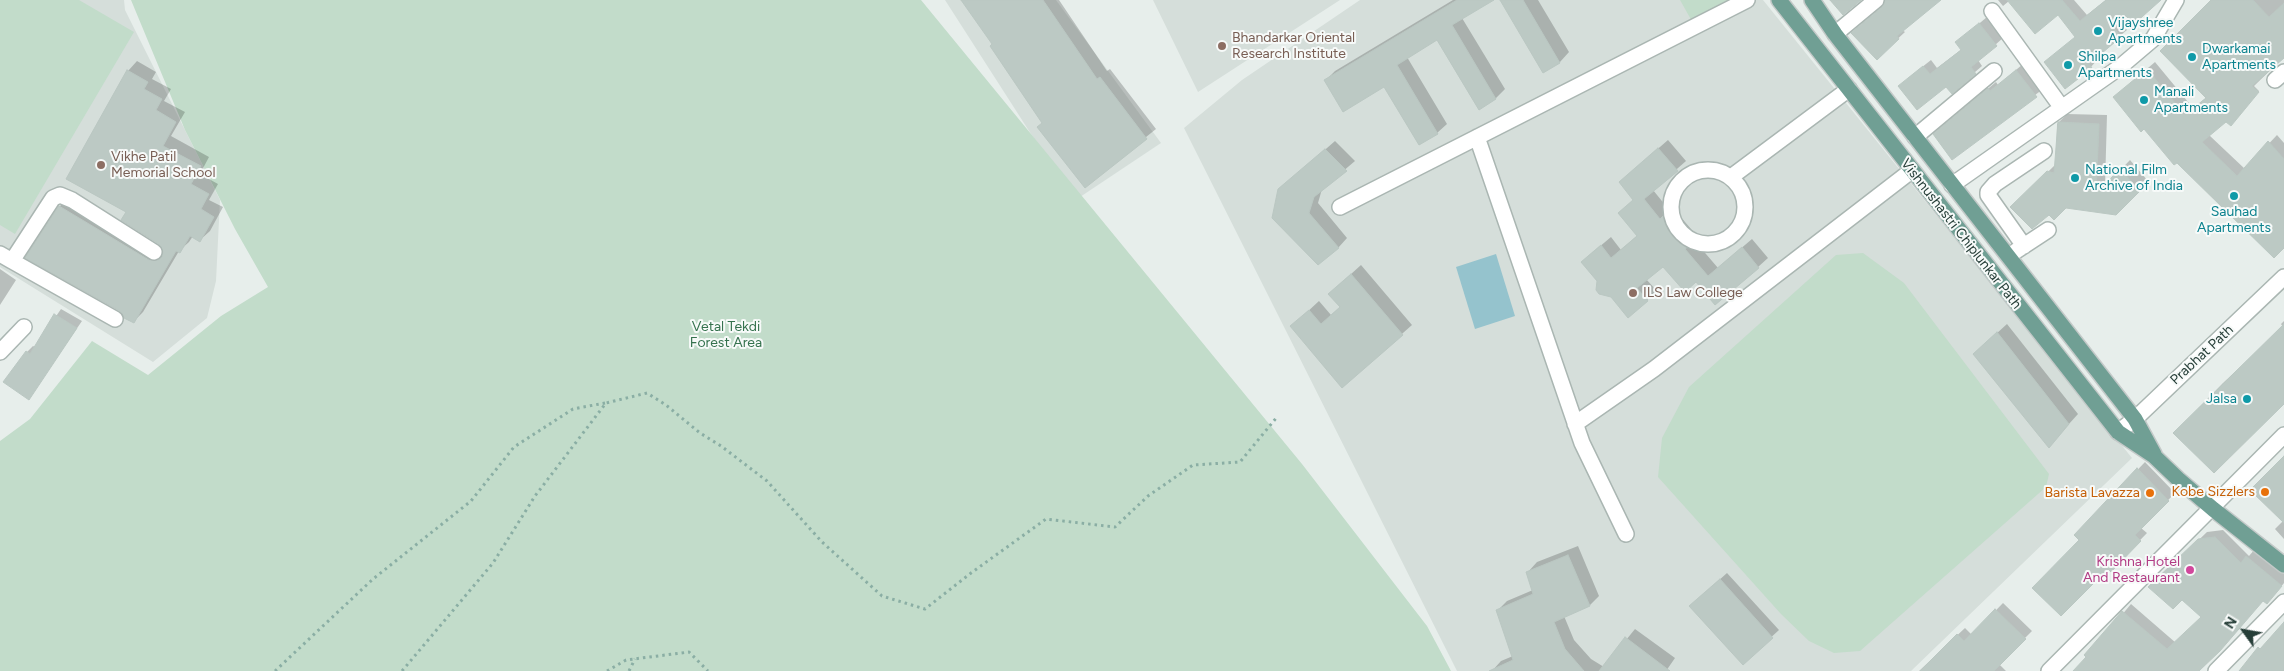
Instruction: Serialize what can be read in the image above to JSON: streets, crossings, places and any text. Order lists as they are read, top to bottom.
{
  "streets": {
    "main road": ["Vishnushastri Chiplunkar Path"],
    "street": ["Prabhat Path"]
  },
  "crossings": [
    ["Vishnushastri Chiplunkar Path", "Prabhat Path"]
  ],
  "parks": ["Vetal Tekdi Forest Area"],
  "places": [
    "Vijayshree Apartments",
    "Bhandarkar Oriental Research Institute",
    "Dwarkamai Apartments",
    "Shilpa Apartments",
    "Manali Apartments",
    "Vikhe Patil Memorial School",
    "National Film Archive of India",
    "Sauhad Apartments",
    "ILS Law College",
    "Jalsa",
    "Kobe Sizzlers",
    "Barista Lavazza",
    "Krishna Hotel And Restaurant"
  ],
  "north": "top left"
}
